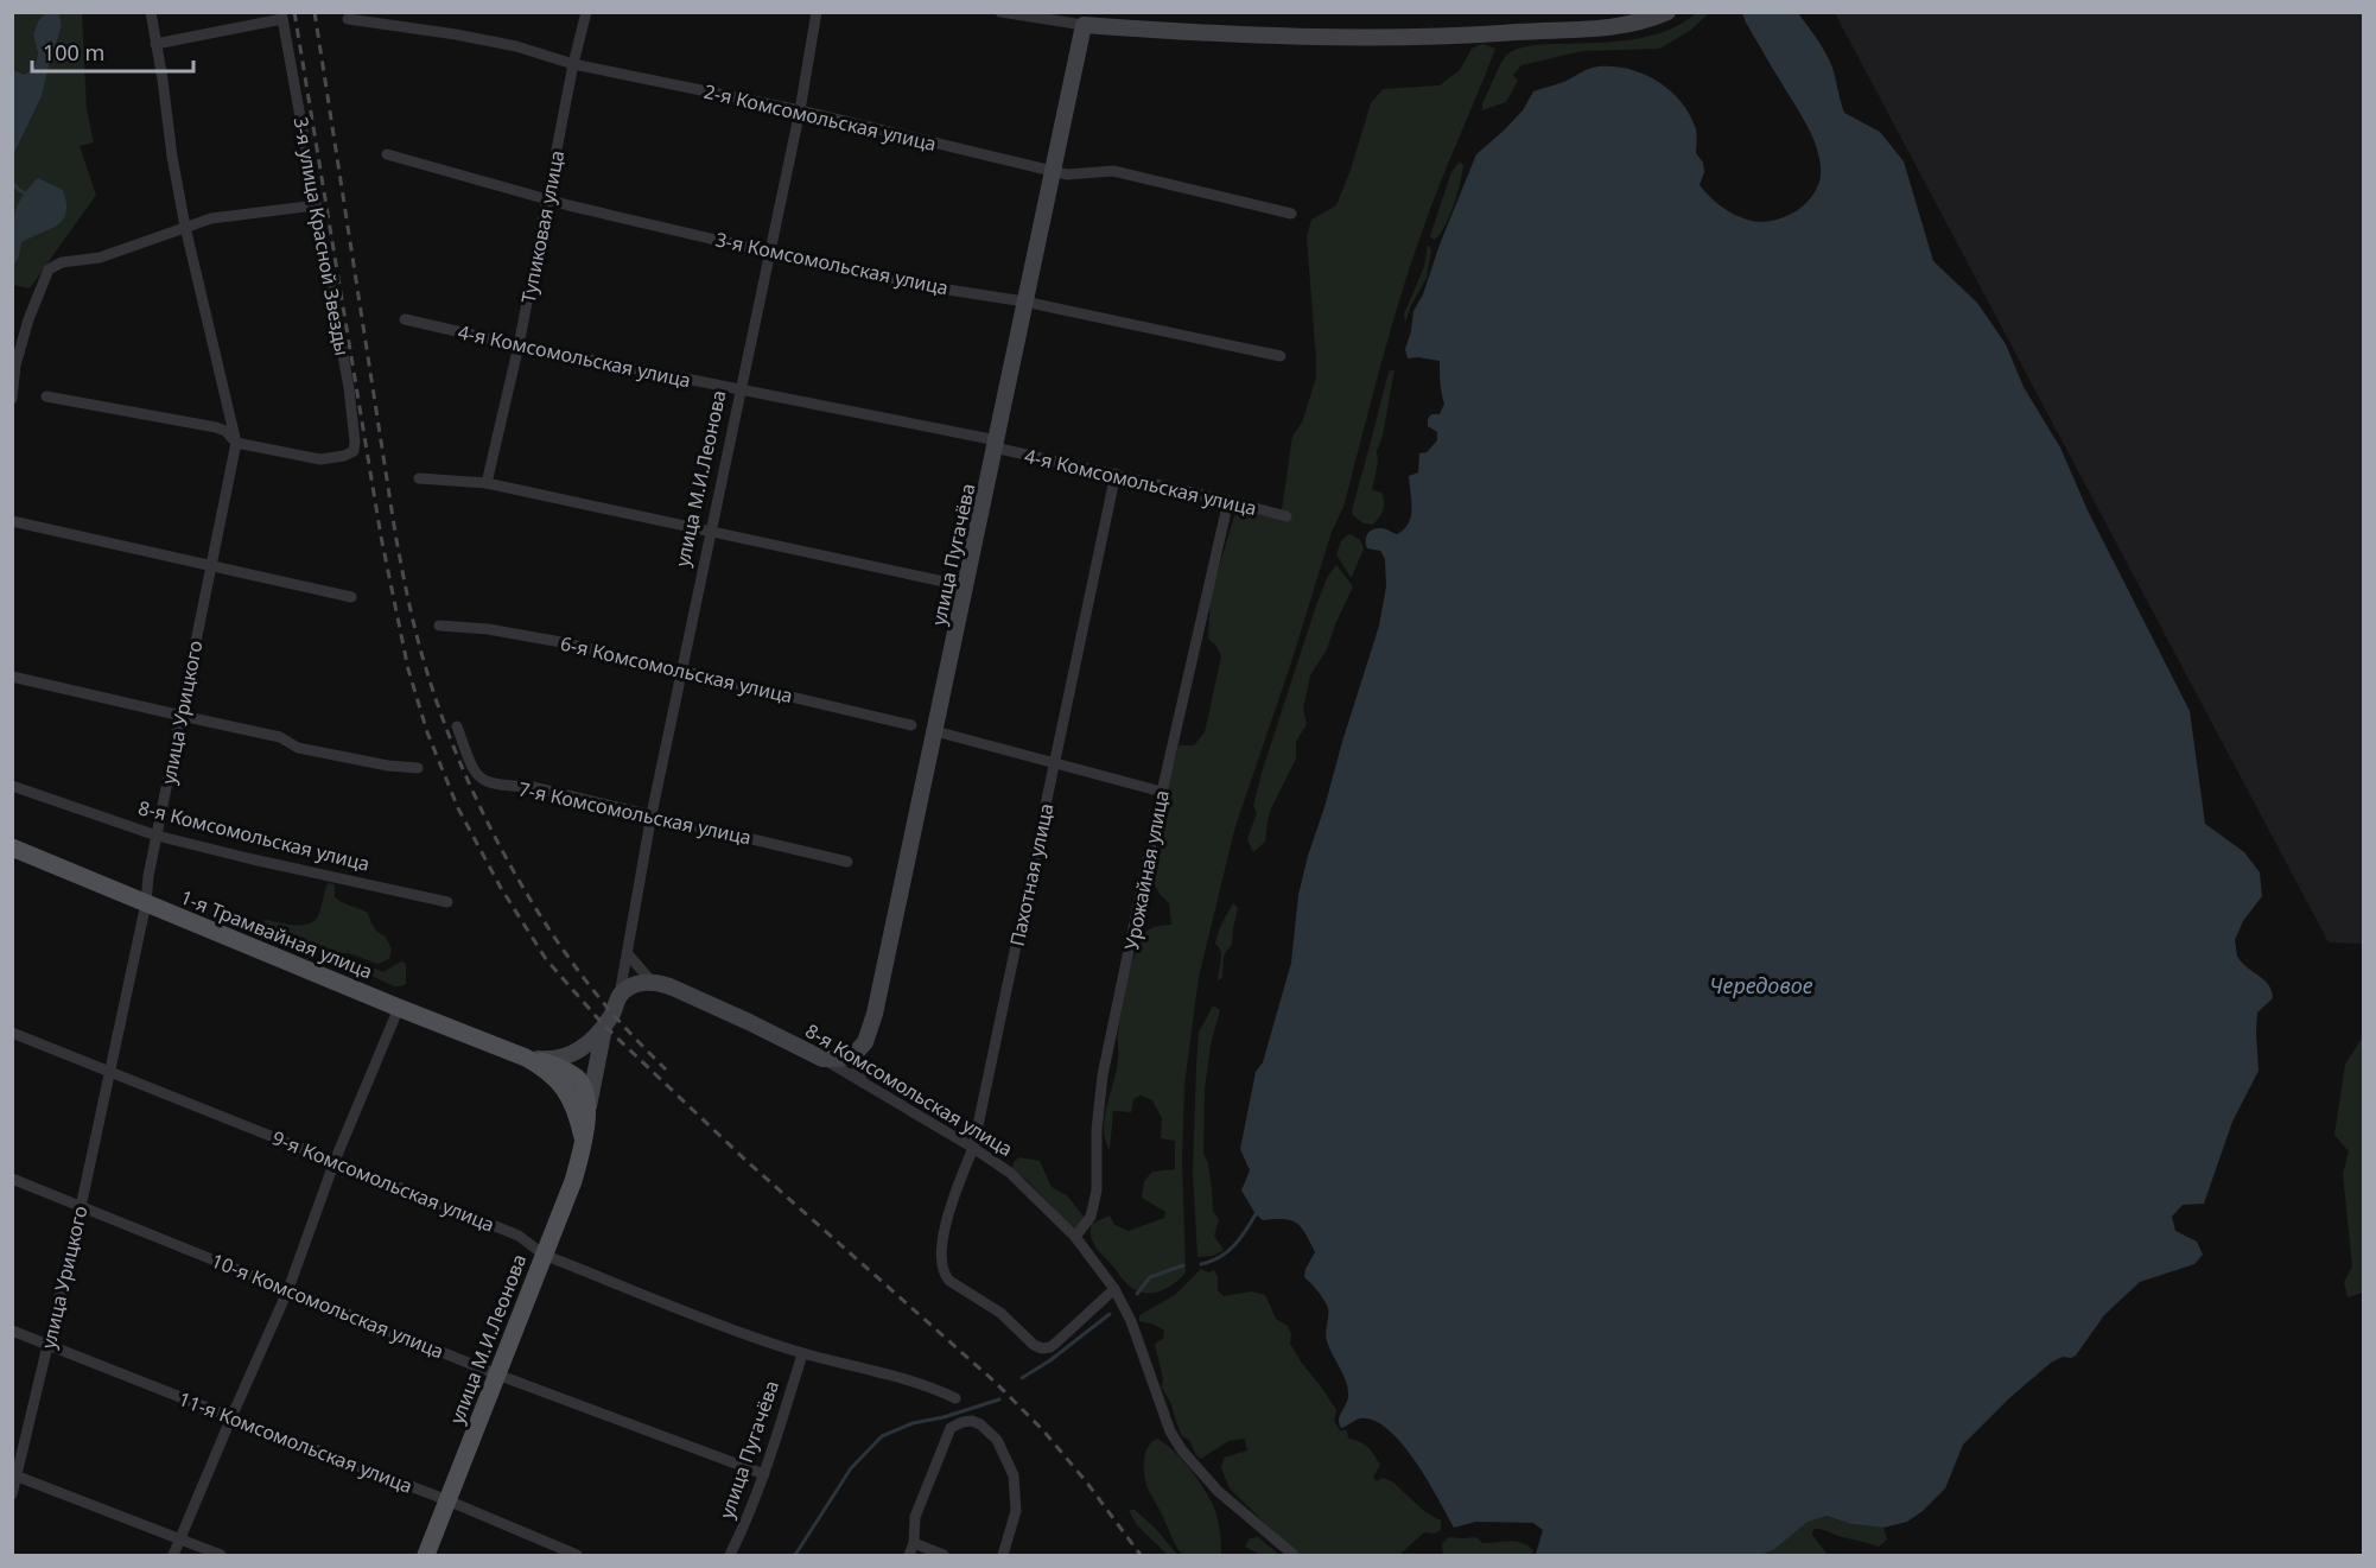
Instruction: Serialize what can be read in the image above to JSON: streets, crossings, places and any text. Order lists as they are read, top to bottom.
{
  "streets": {
    "main road": [
      "улица М.И.Леонова",
      "улица Пугачёва",
      "8-я Комсомольская улица",
      "1-я Трамвайная улица"
    ],
    "street": [
      "2-я Комсомольская улица",
      "Тупиковая улица",
      "3-я улица Красной Звезды",
      "3-я Комсомольская улица",
      "4-я Комсомольская улица",
      "6-я Комсомольская улица",
      "улица Урицкого",
      "7-я Комсомольская улица",
      "Урожайная улица",
      "Пахотная улица",
      "9-я Комсомольская улица",
      "10-я Комсомольская улица",
      "11-я Комсомольская улица"
    ]
  },
  "crossings": [
    ["2-я Комсомольская улица", "Тупиковая улица"],
    ["2-я Комсомольская улица", "улица М.И.Леонова"],
    ["2-я Комсомольская улица", "улица Пугачёва"],
    ["Тупиковая улица", "3-я Комсомольская улица"],
    ["Тупиковая улица", "4-я Комсомольская улица"],
    ["3-я улица Красной Звезды", "улица Урицкого"],
    ["3-я Комсомольская улица", "улица М.И.Леонова"],
    ["3-я Комсомольская улица", "улица Пугачёва"],
    ["4-я Комсомольская улица", "улица М.И.Леонова"],
    ["4-я Комсомольская улица", "улица Пугачёва"],
    ["4-я Комсомольская улица", "Урожайная улица"],
    ["4-я Комсомольская улица", "Пахотная улица"],
    ["улица М.И.Леонова", "6-я Комсомольская улица"],
    ["улица М.И.Леонова", "7-я Комсомольская улица"],
    ["улица М.И.Леонова", "9-я Комсомольская улица"],
    ["улица М.И.Леонова", "10-я Комсомольская улица"],
    ["улица М.И.Леонова", "11-я Комсомольская улица"],
    ["улица Пугачёва", "9-я Комсомольская улица"],
    ["улица Пугачёва", "10-я Комсомольская улица"],
    ["улица Урицкого", "8-я Комсомольская улица"],
    ["улица Урицкого", "1-я Трамвайная улица"],
    ["улица Урицкого", "9-я Комсомольская улица"],
    ["улица Урицкого", "10-я Комсомольская улица"],
    ["улица Урицкого", "11-я Комсомольская улица"],
    ["8-я Комсомольская улица", "Урожайная улица"],
    ["8-я Комсомольская улица", "Пахотная улица"]
  ],
  "water": ["Чередовое"],
  "scale_bar": "100 m"
}
